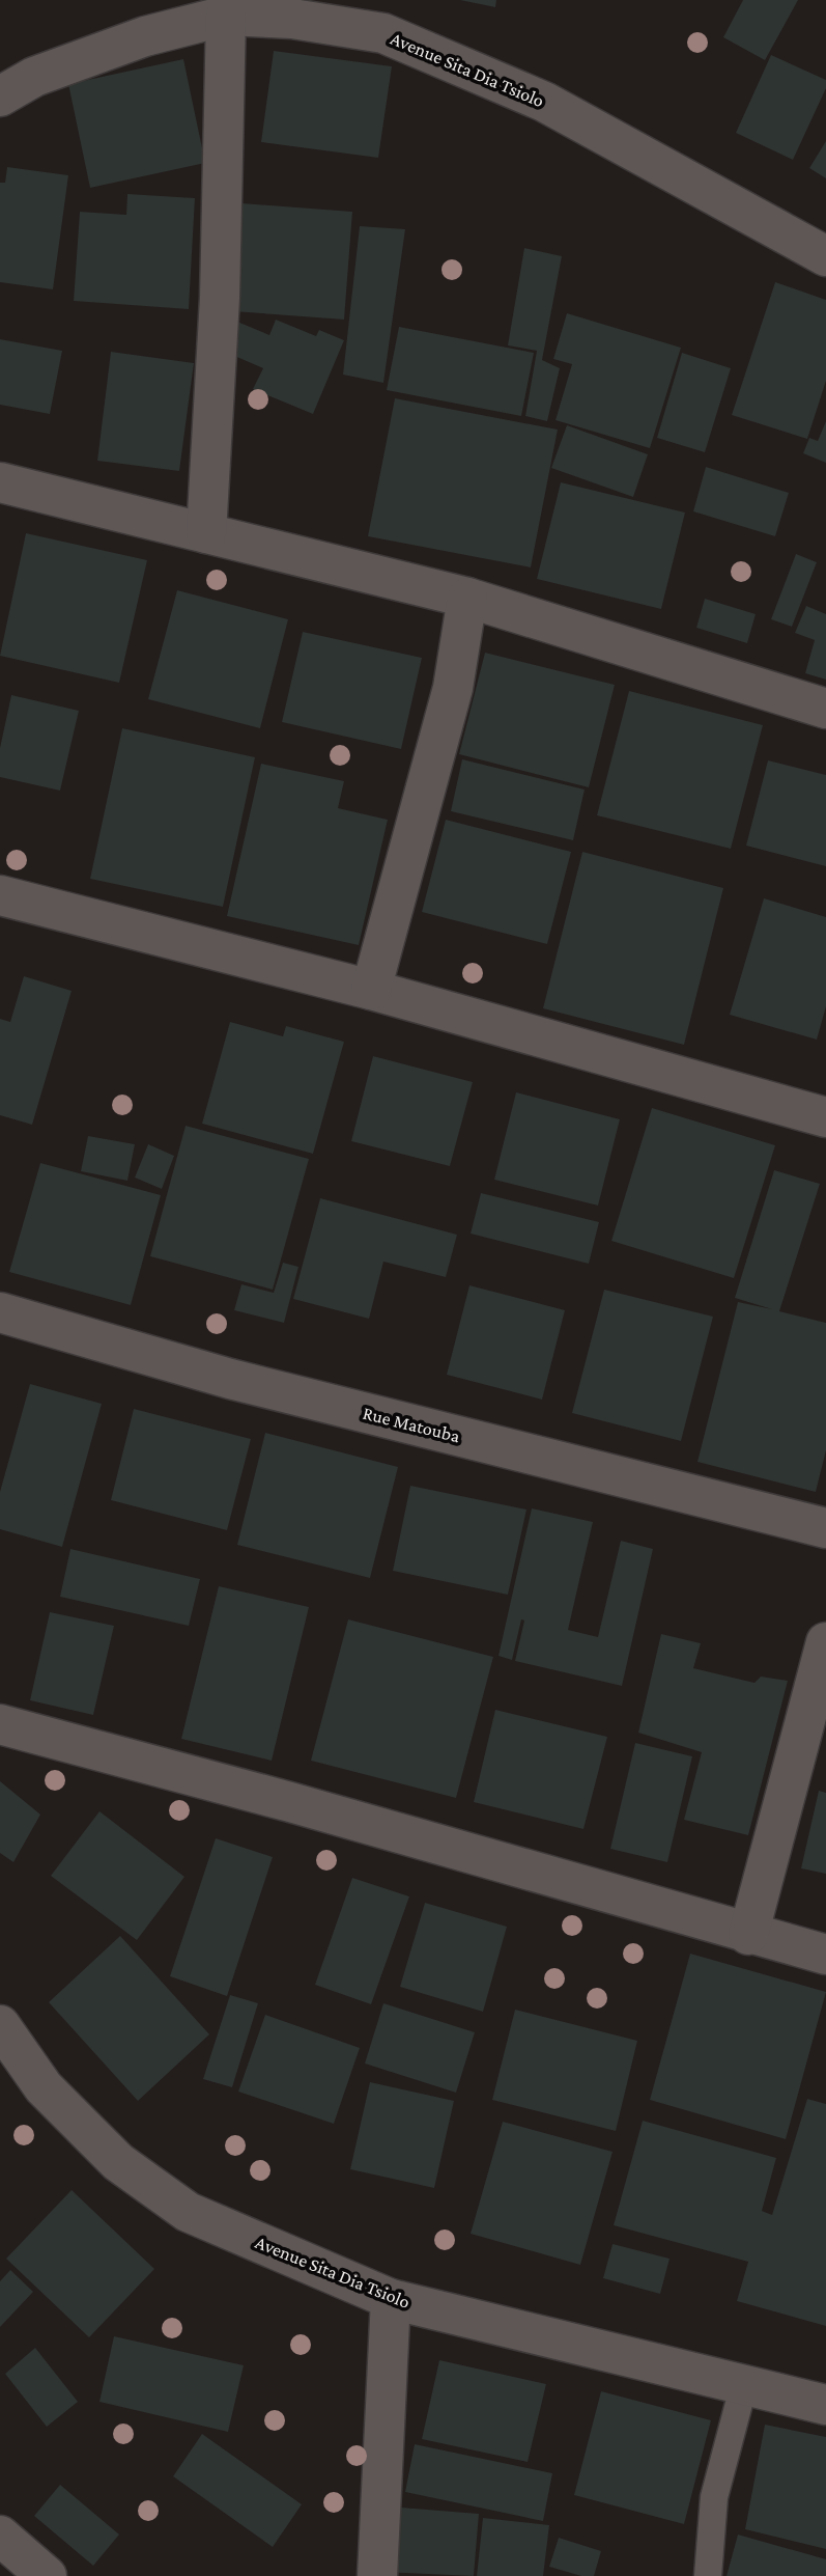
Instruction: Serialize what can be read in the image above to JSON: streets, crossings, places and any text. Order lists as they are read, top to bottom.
{
  "streets": {
    "street": ["Avenue Sita Dia Tsiolo", "Rue Matouba"]
  }
}
